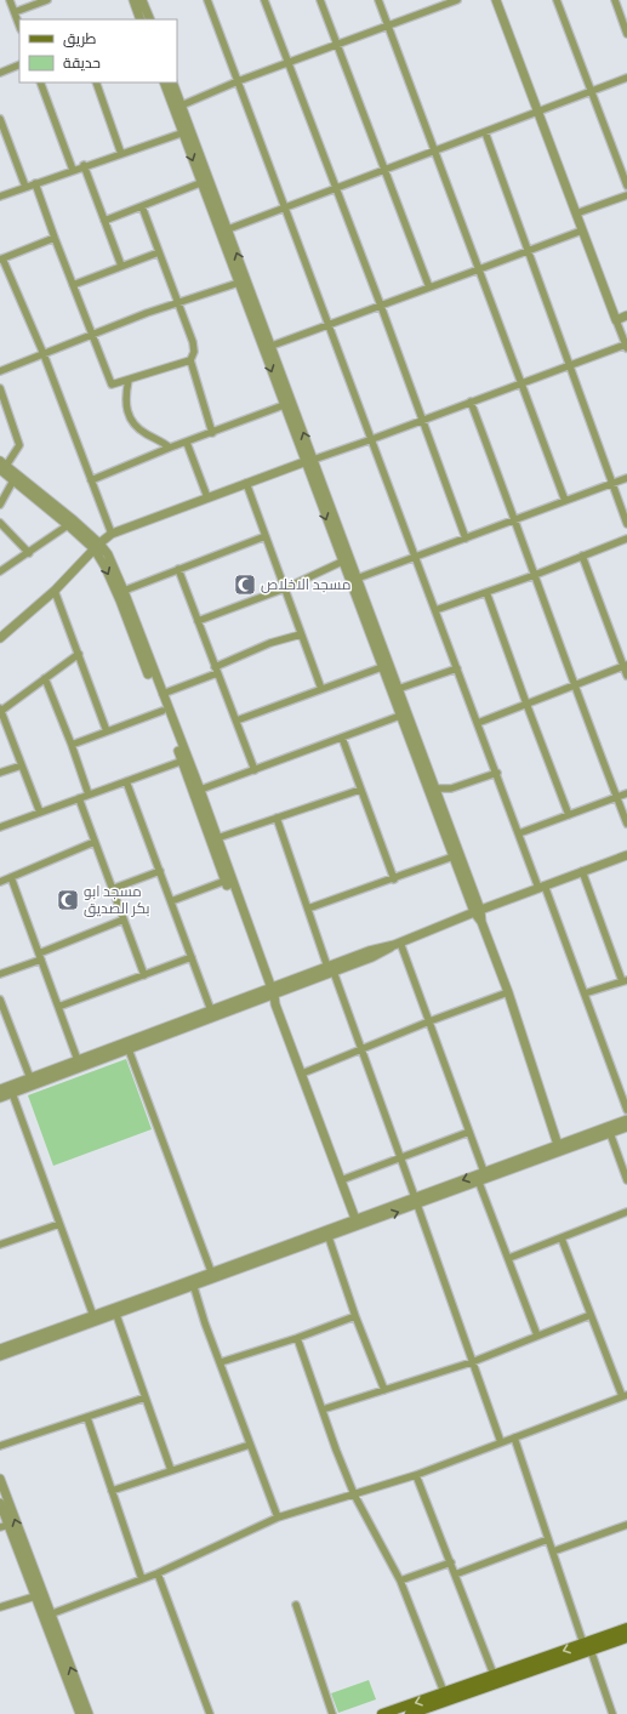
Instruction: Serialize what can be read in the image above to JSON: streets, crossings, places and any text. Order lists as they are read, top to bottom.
{
  "places": {
    "mosque": ["مسجد الاخلاص", "مسجد ابو بكر الصديق"]
  },
  "legend": ["طريق", "حديقة"]
}
